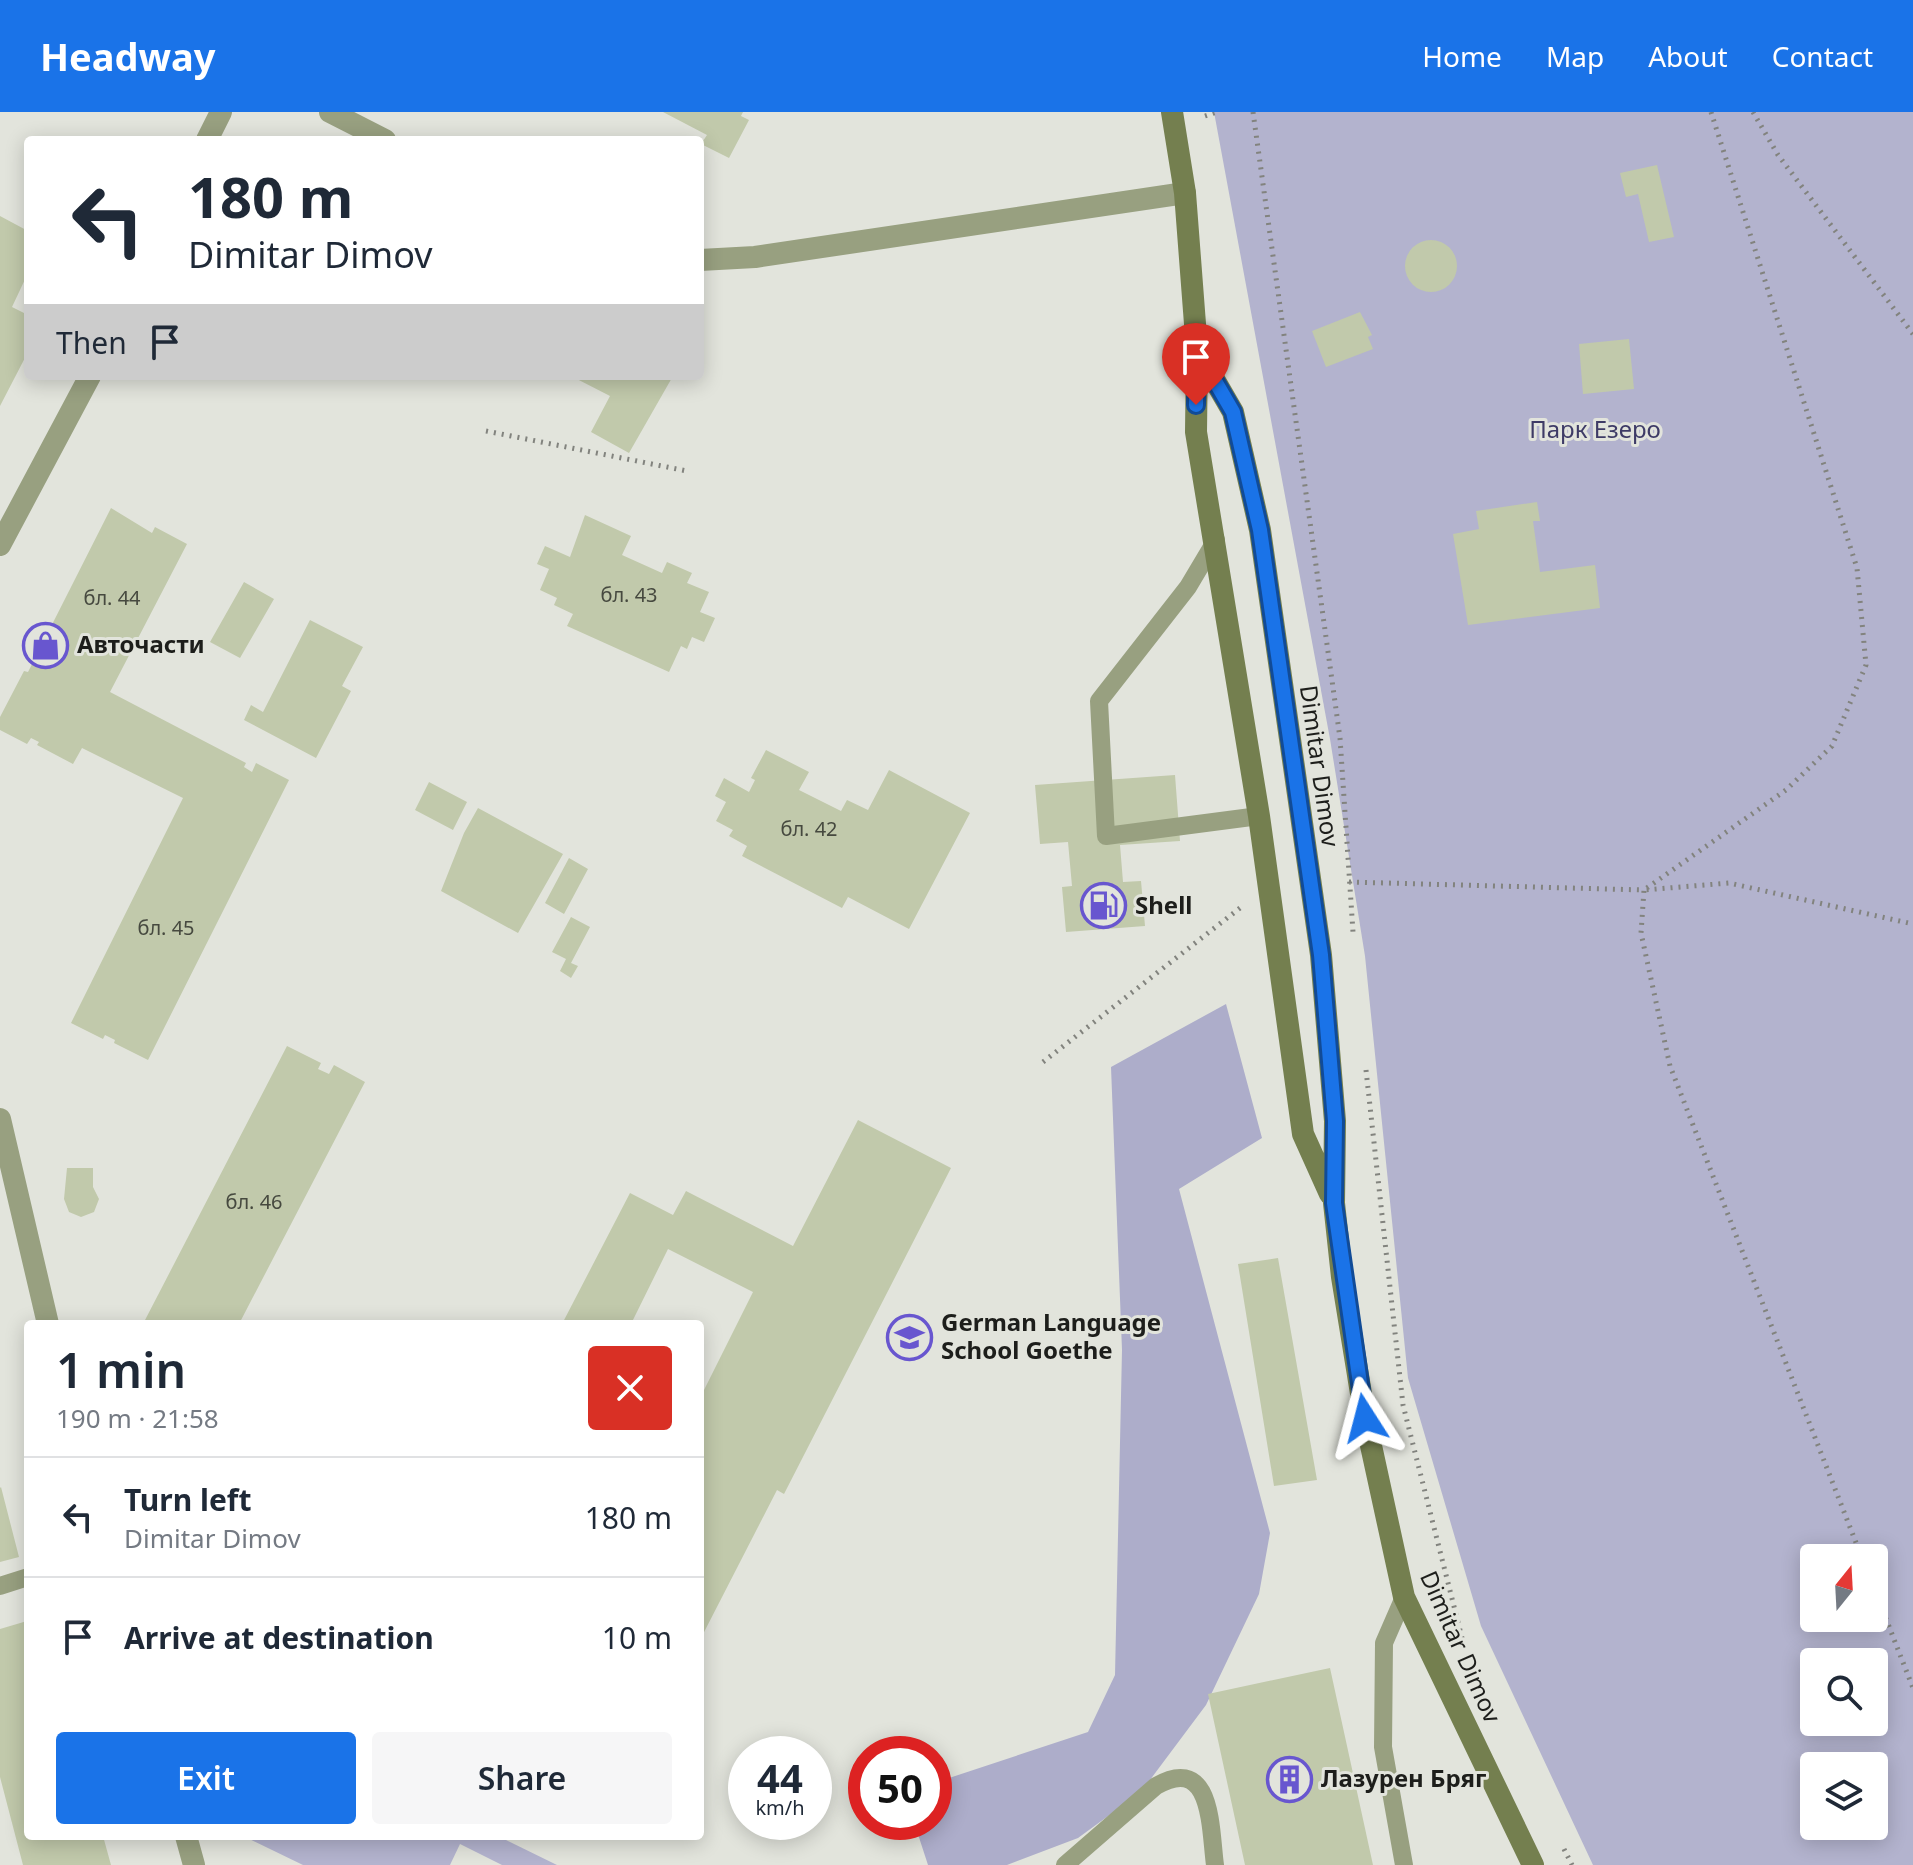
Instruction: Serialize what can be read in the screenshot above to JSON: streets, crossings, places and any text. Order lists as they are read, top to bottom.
{
  "streets": {
    "main road": ["Dimitar Dimov"]
  },
  "parks": ["Парк Езеро"],
  "places": {
    "shop": ["Авточасти"],
    "fuel station": ["Shell"],
    "school or university": ["German Language School Goethe"],
    "building": ["Лазурен Бряг"]
  },
  "house_numbers": [
    "бл. 43",
    "бл. 44",
    "бл. 42",
    "бл. 45",
    "бл. 46"
  ],
  "north": "top",
  "page": {
    "header": "Headway",
    "nav": [
      "Home",
      "Map",
      "About",
      "Contact"
    ],
    "turn": ["180 m", "Dimitar Dimov"],
    "then": "Then",
    "heading": ["1 min", "190 m · 21:58"],
    "list": [
      {
        "name": "Turn left",
        "note": "Dimitar Dimov",
        "value": "180 m"
      },
      {
        "name": "Arrive at destination",
        "value": "10 m"
      }
    ],
    "buttons": ["Exit", "Share"],
    "speed": "44 km/h",
    "limit": "50"
  }
}
